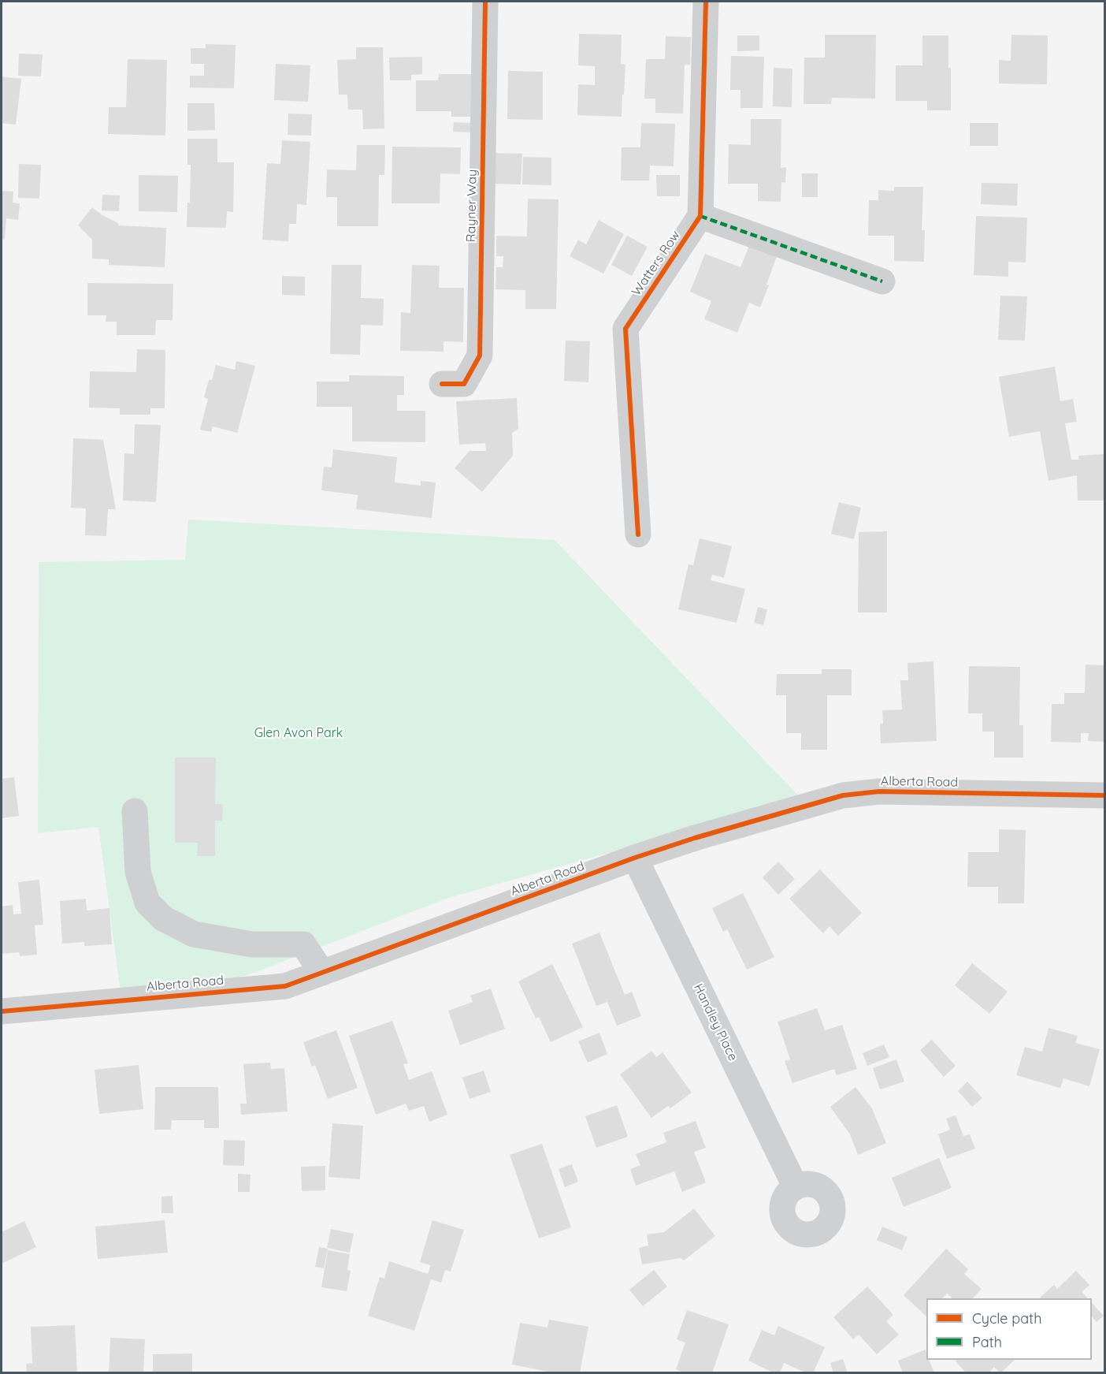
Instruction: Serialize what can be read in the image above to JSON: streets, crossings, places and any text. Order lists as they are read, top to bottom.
{
  "streets": {
    "street": [
      "Rayner Way",
      "Watters Row",
      "Alberta Road",
      "Handley Place"
    ]
  },
  "crossings": [
    ["Alberta Road", "Handley Place"]
  ],
  "parks": ["Glen Avon Park"],
  "legend": ["Cycle path", "Path"]
}
